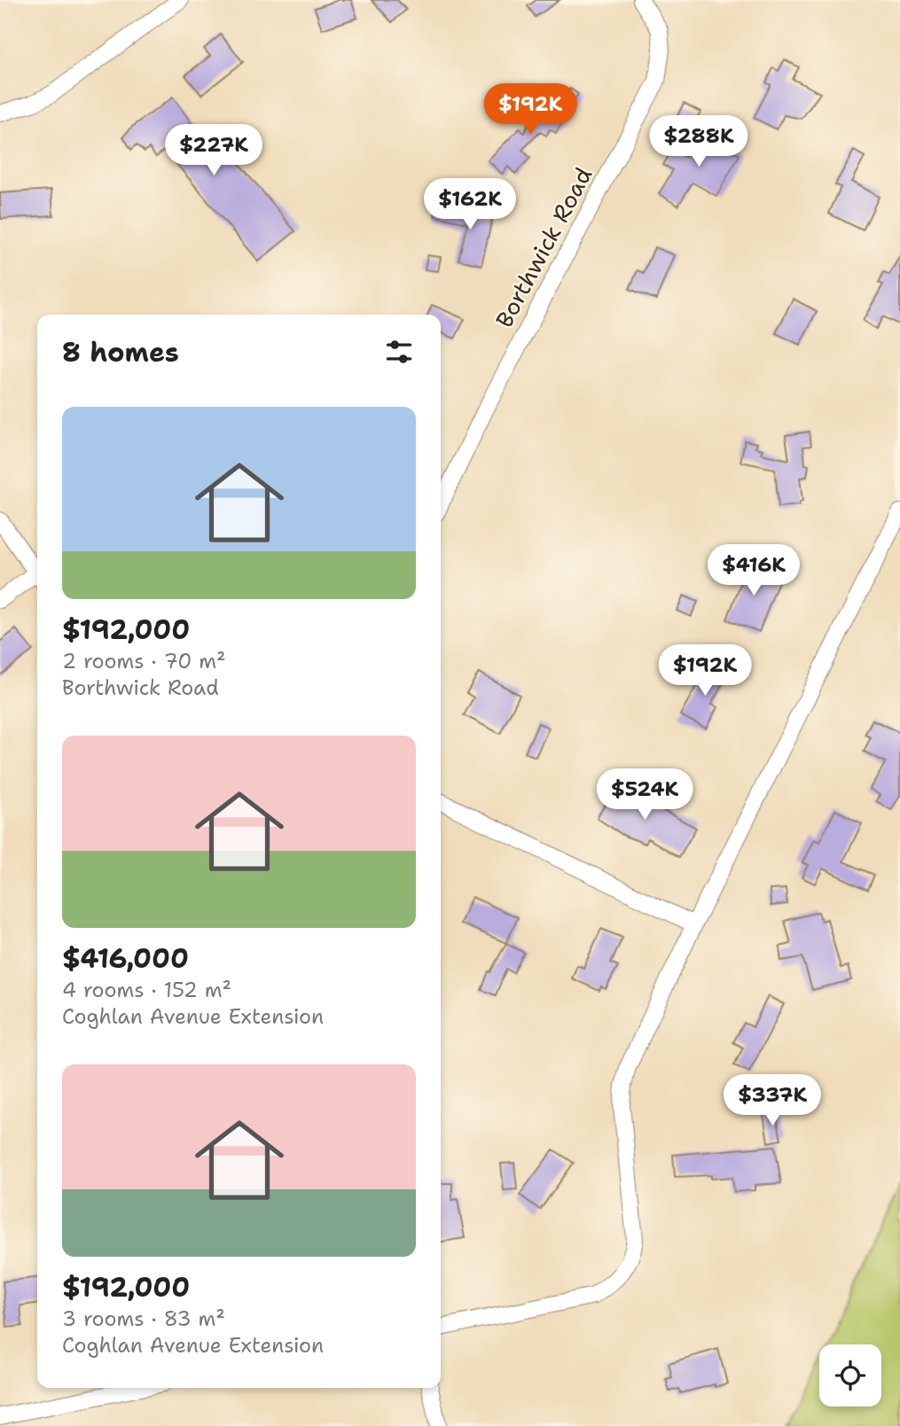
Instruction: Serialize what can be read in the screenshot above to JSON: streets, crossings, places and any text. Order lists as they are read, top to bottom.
{
  "streets": {
    "street": ["Borthwick Road"]
  },
  "page": {
    "price": [
      "$192K",
      "$288K",
      "$227K",
      "$162K",
      "$416K",
      "$192K",
      "$524K",
      "$337K"
    ],
    "heading": "8 homes",
    "list": [
      {
        "name": "$192,000",
        "note": "2 rooms · 70 m² · Borthwick Road"
      },
      {
        "name": "$416,000",
        "note": "4 rooms · 152 m² · Coghlan Avenue Extension"
      },
      {
        "name": "$192,000",
        "note": "3 rooms · 83 m² · Coghlan Avenue Extension"
      }
    ]
  }
}
